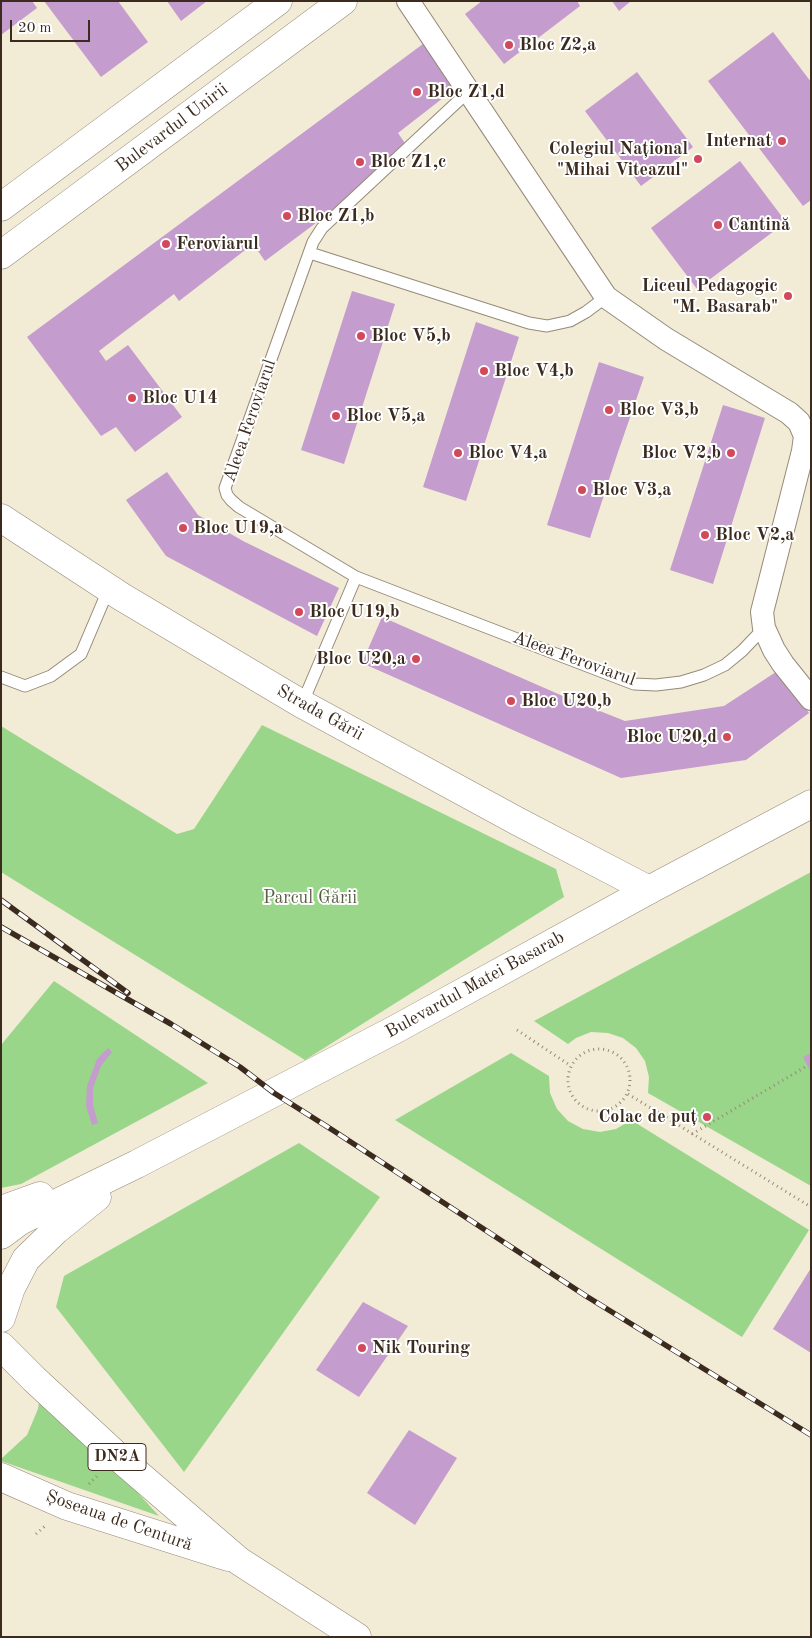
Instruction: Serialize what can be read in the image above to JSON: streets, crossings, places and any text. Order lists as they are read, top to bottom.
{
  "streets": {
    "main road": [
      "Bulevardul Unirii",
      "Strada Gării",
      "Bulevardul Matei Basarab",
      "DN2A",
      "Șoseaua de Centură"
    ],
    "lane": ["Aleea Feroviarul"]
  },
  "crossings": [
    ["Strada Gării", "Bulevardul Matei Basarab"]
  ],
  "parks": ["Parcul Gării"],
  "places": [
    "Bloc Z2,a",
    "Bloc Z1,d",
    "Internat",
    "Colegiul Național \"Mihai Viteazul\"",
    "Bloc Z1,c",
    "Bloc Z1,b",
    "Cantină",
    "Feroviarul",
    "Liceul Pedagogic \"M. Basarab\"",
    "Bloc V5,b",
    "Bloc V4,b",
    "Bloc U14",
    "Bloc V3,b",
    "Bloc V5,a",
    "Bloc V4,a",
    "Bloc V2,b",
    "Bloc V3,a",
    "Bloc U19,a",
    "Bloc V2,a",
    "Bloc U19,b",
    "Bloc U20,a",
    "Bloc U20,b",
    "Bloc U20,d",
    "Colac de puț",
    "Nik Touring"
  ],
  "scale_bar": "20 m"
}
